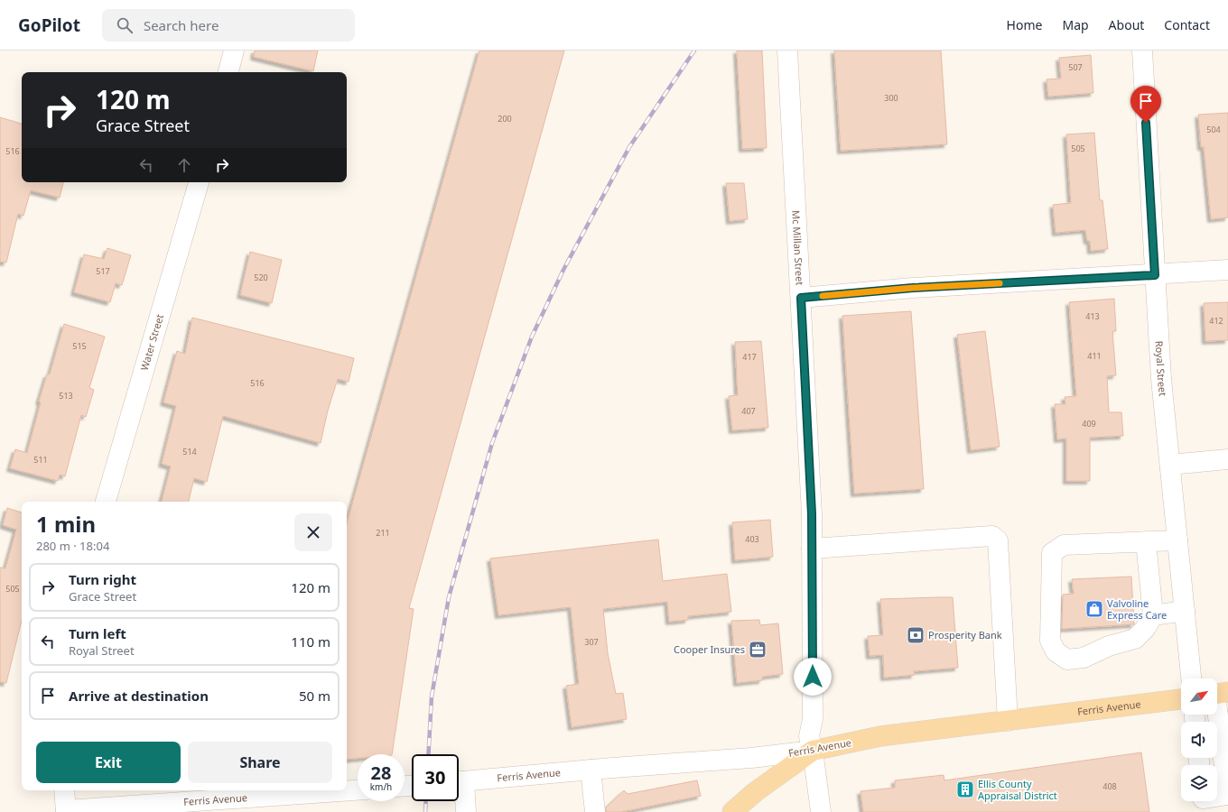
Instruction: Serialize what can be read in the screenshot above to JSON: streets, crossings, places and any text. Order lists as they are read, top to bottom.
{
  "streets": {
    "main road": ["Ferris Avenue"],
    "street": ["Mc Millan Street", "Water Street", "Royal Street"]
  },
  "crossings": [
    ["Mc Millan Street", "Ferris Avenue"]
  ],
  "places": {
    "shop": ["Valvoline Express Care"],
    "bank": ["Prosperity Bank"],
    "office": ["Cooper Insures"],
    "building": ["Ellis County Appraisal District"]
  },
  "house_numbers": [
    "507",
    "300",
    "200",
    "504",
    "505",
    "516",
    "517",
    "520",
    "413",
    "412",
    "515",
    "411",
    "417",
    "516",
    "513",
    "407",
    "409",
    "514",
    "511",
    "211",
    "403",
    "505",
    "307",
    "408"
  ],
  "north": "top right",
  "page": {
    "header": "GoPilot",
    "search": "Search here",
    "nav": [
      "Home",
      "Map",
      "About",
      "Contact"
    ],
    "turn": ["120 m", "Grace Street"],
    "heading": ["1 min", "280 m · 18:04"],
    "list": [
      {
        "name": "Turn right",
        "note": "Grace Street",
        "value": "120 m"
      },
      {
        "name": "Turn left",
        "note": "Royal Street",
        "value": "110 m"
      },
      {
        "name": "Arrive at destination",
        "value": "50 m"
      }
    ],
    "buttons": ["Exit", "Share"],
    "speed": "28 km/h",
    "limit": "30"
  }
}
